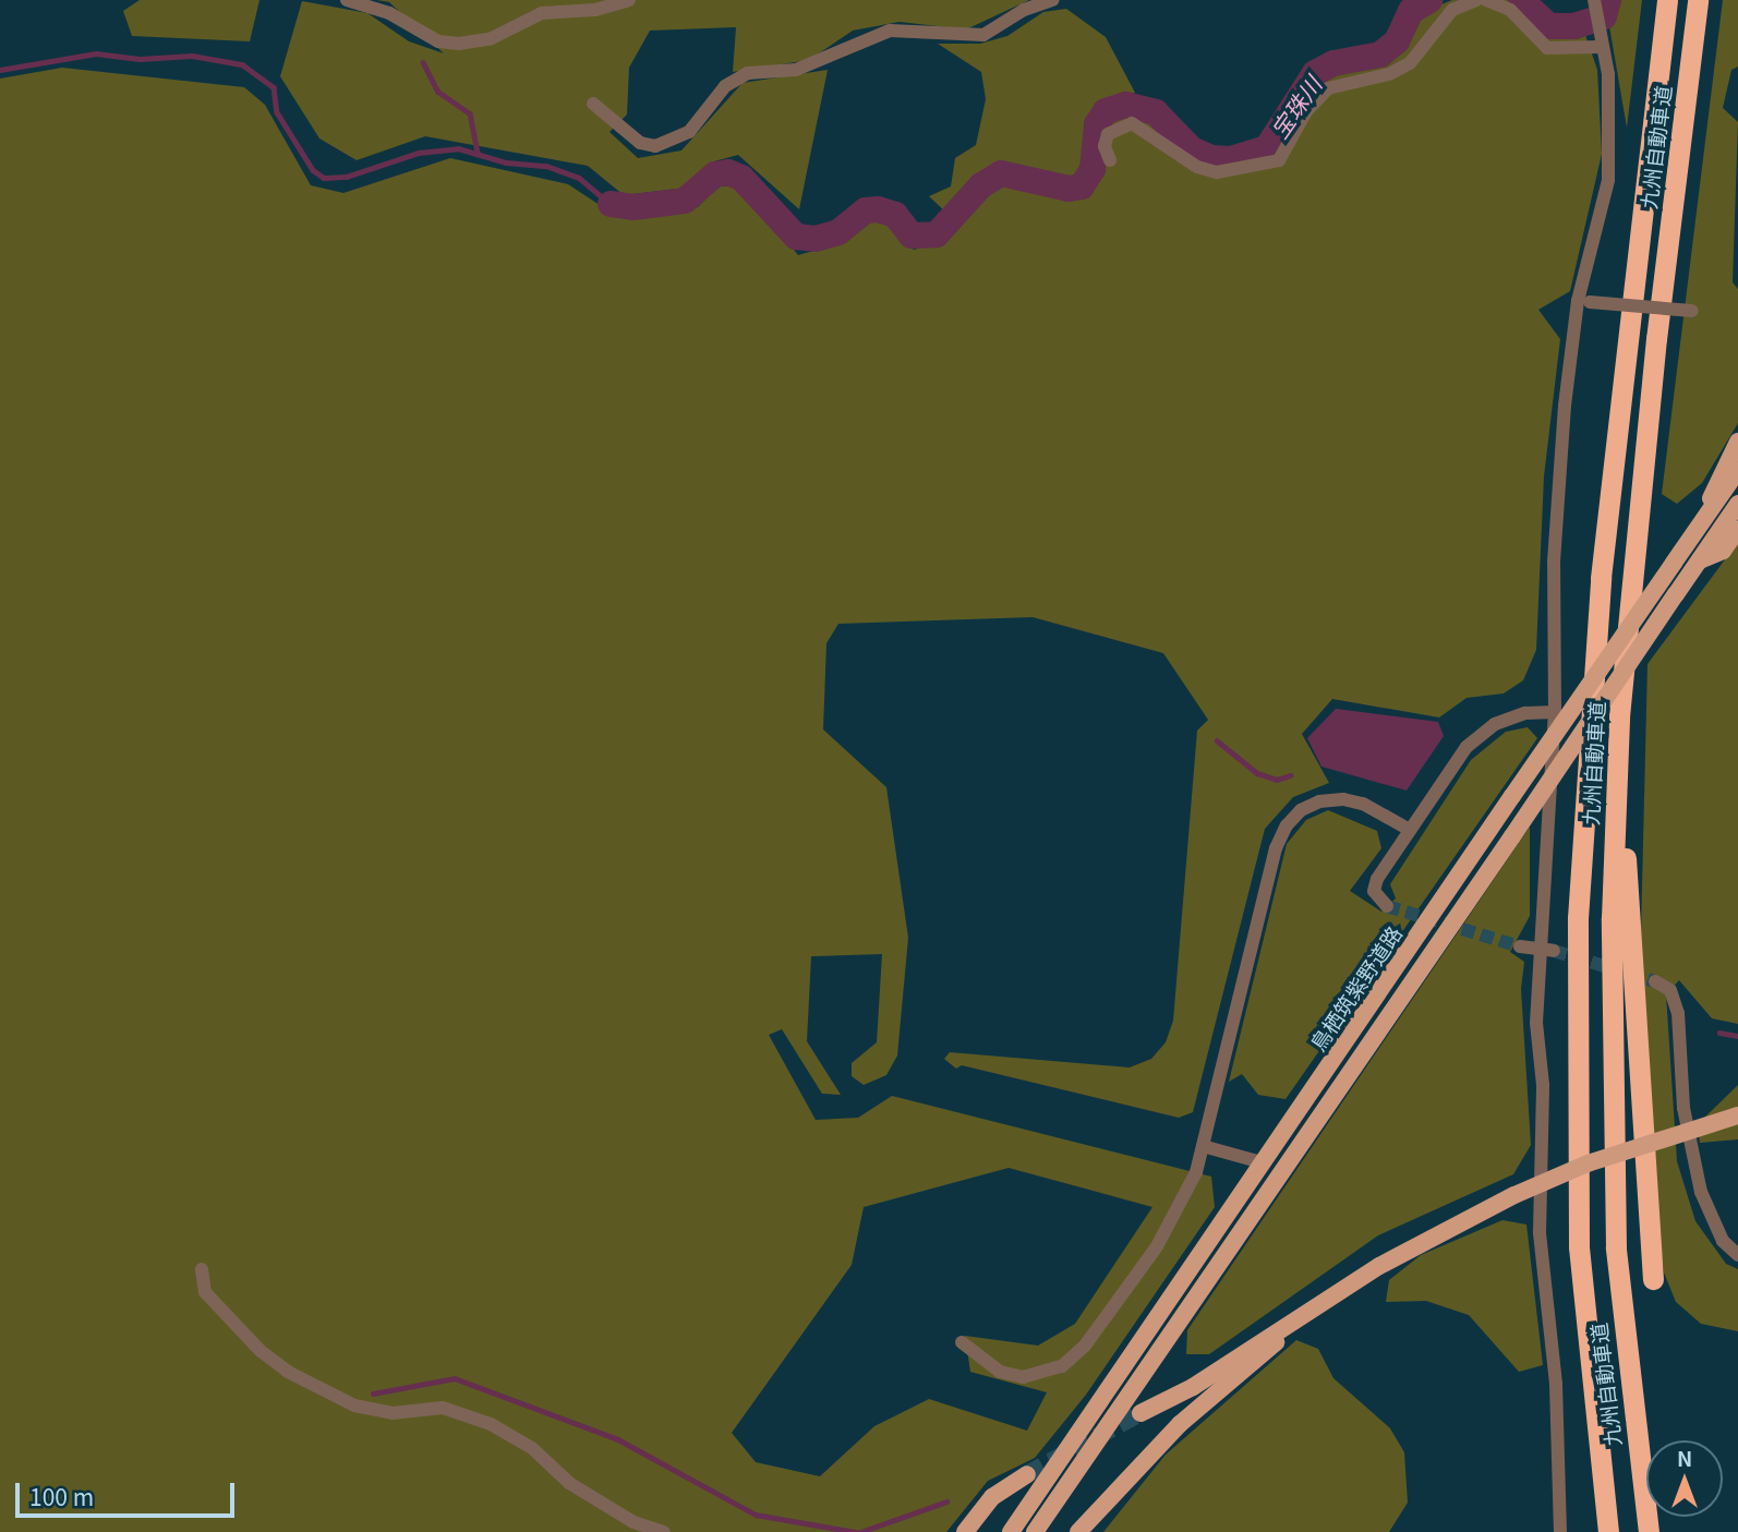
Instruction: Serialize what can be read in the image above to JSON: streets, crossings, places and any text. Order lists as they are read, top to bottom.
{
  "streets": {
    "highway": ["九州自動車道"],
    "main road": ["鳥栖筑紫野道路"]
  },
  "water": ["宝珠川"],
  "scale_bar": "100 m",
  "north": "top"
}
